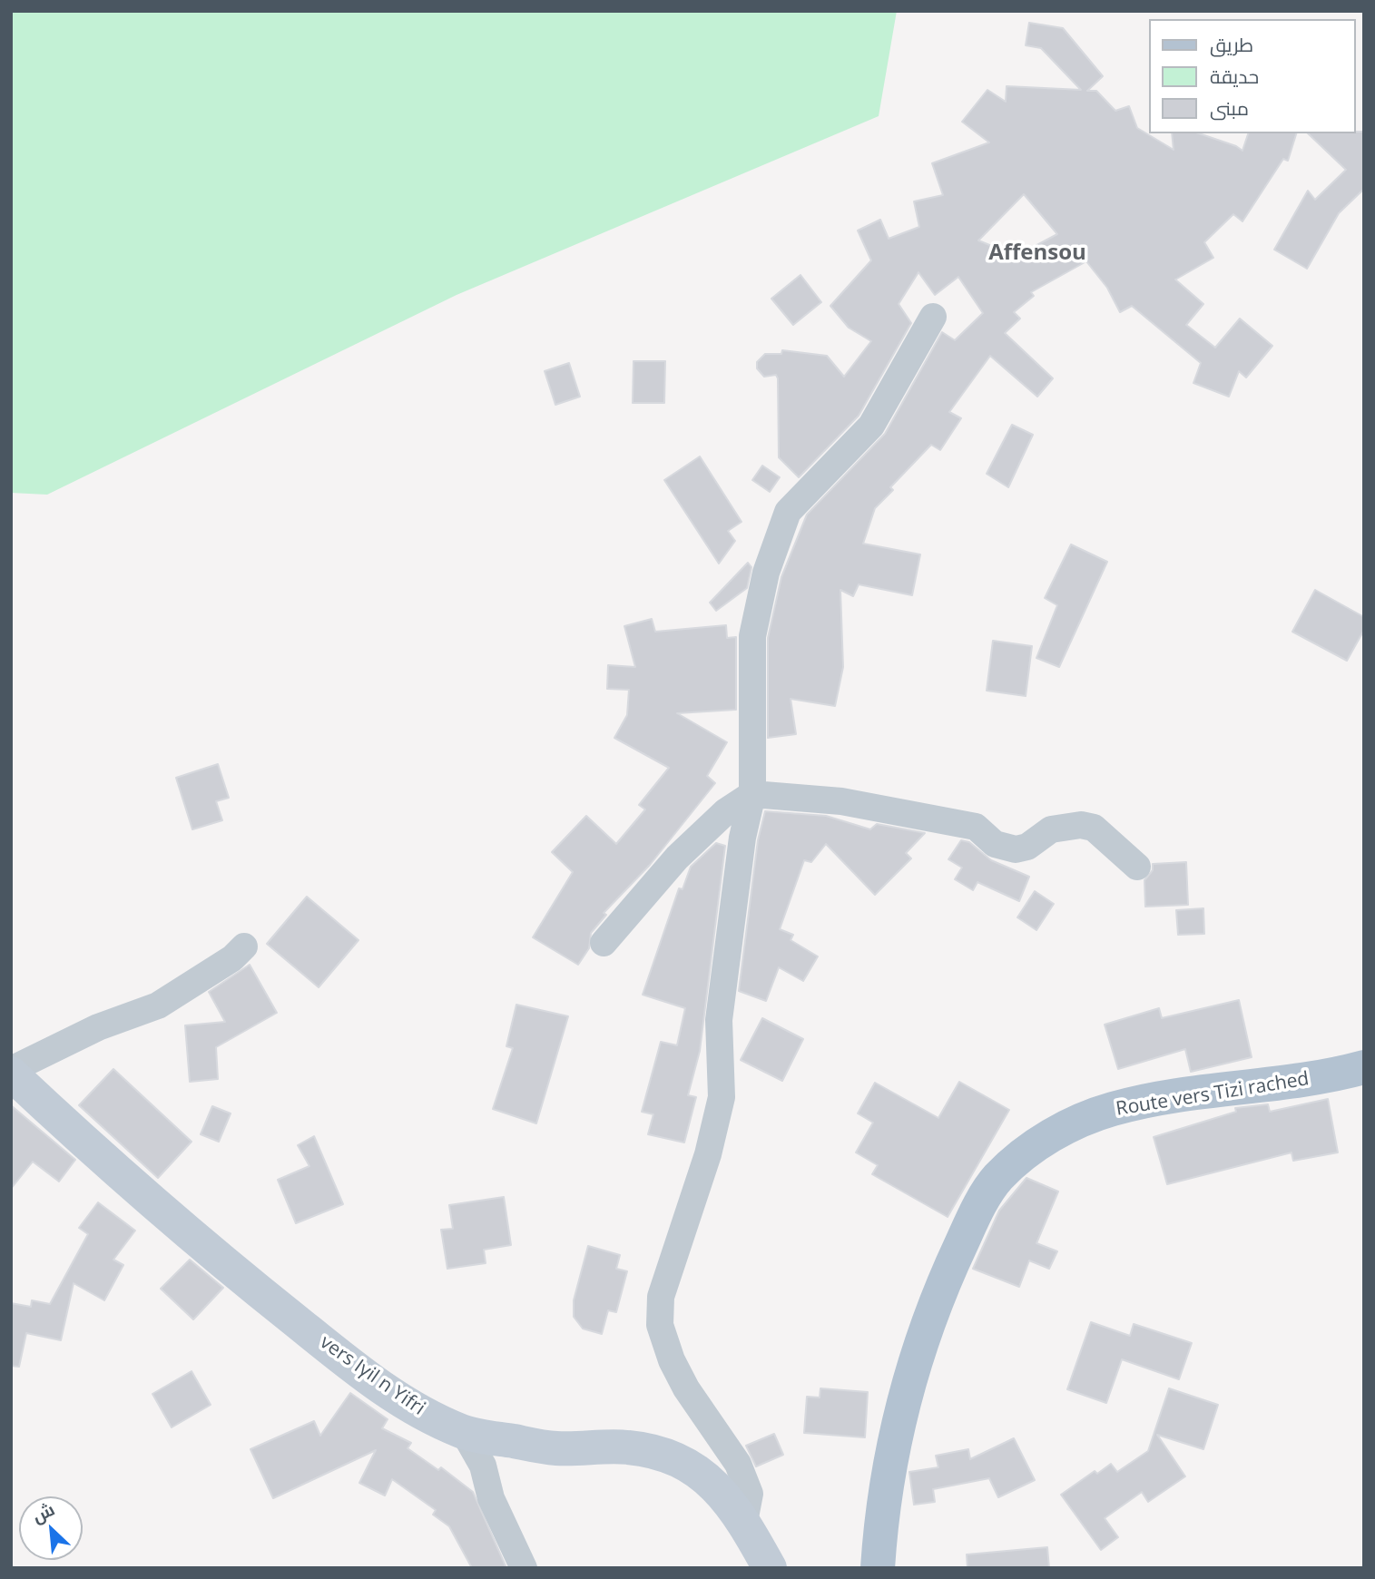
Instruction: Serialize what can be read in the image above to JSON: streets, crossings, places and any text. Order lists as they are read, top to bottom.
{
  "streets": {
    "main road": ["Route vers Tizi rached", "vers Iγil n Yifri"]
  },
  "districts": ["Affensou"],
  "legend": ["طريق", "حديقة", "مبنى"],
  "north": "top left"
}
